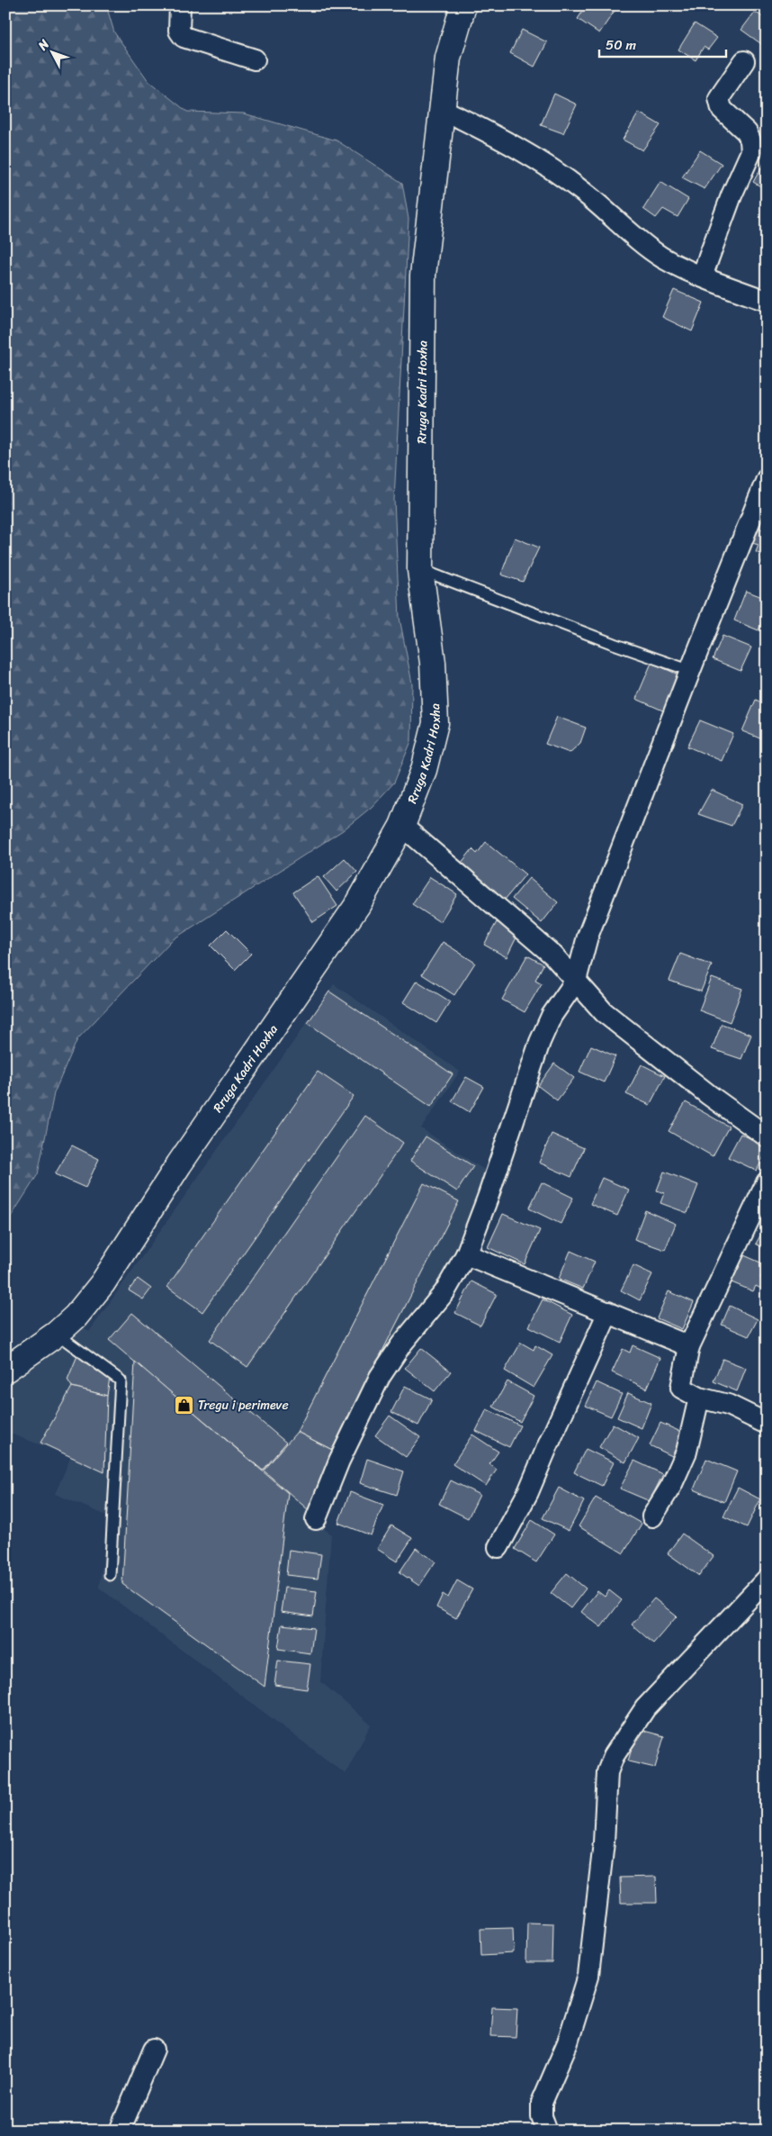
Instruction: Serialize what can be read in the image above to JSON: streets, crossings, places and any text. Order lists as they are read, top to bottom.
{
  "streets": {
    "main road": ["Rruga Kadri Hoxha"]
  },
  "places": {
    "shop": ["Tregu i perimeve"]
  },
  "scale_bar": "50 m",
  "north": "top left"
}
